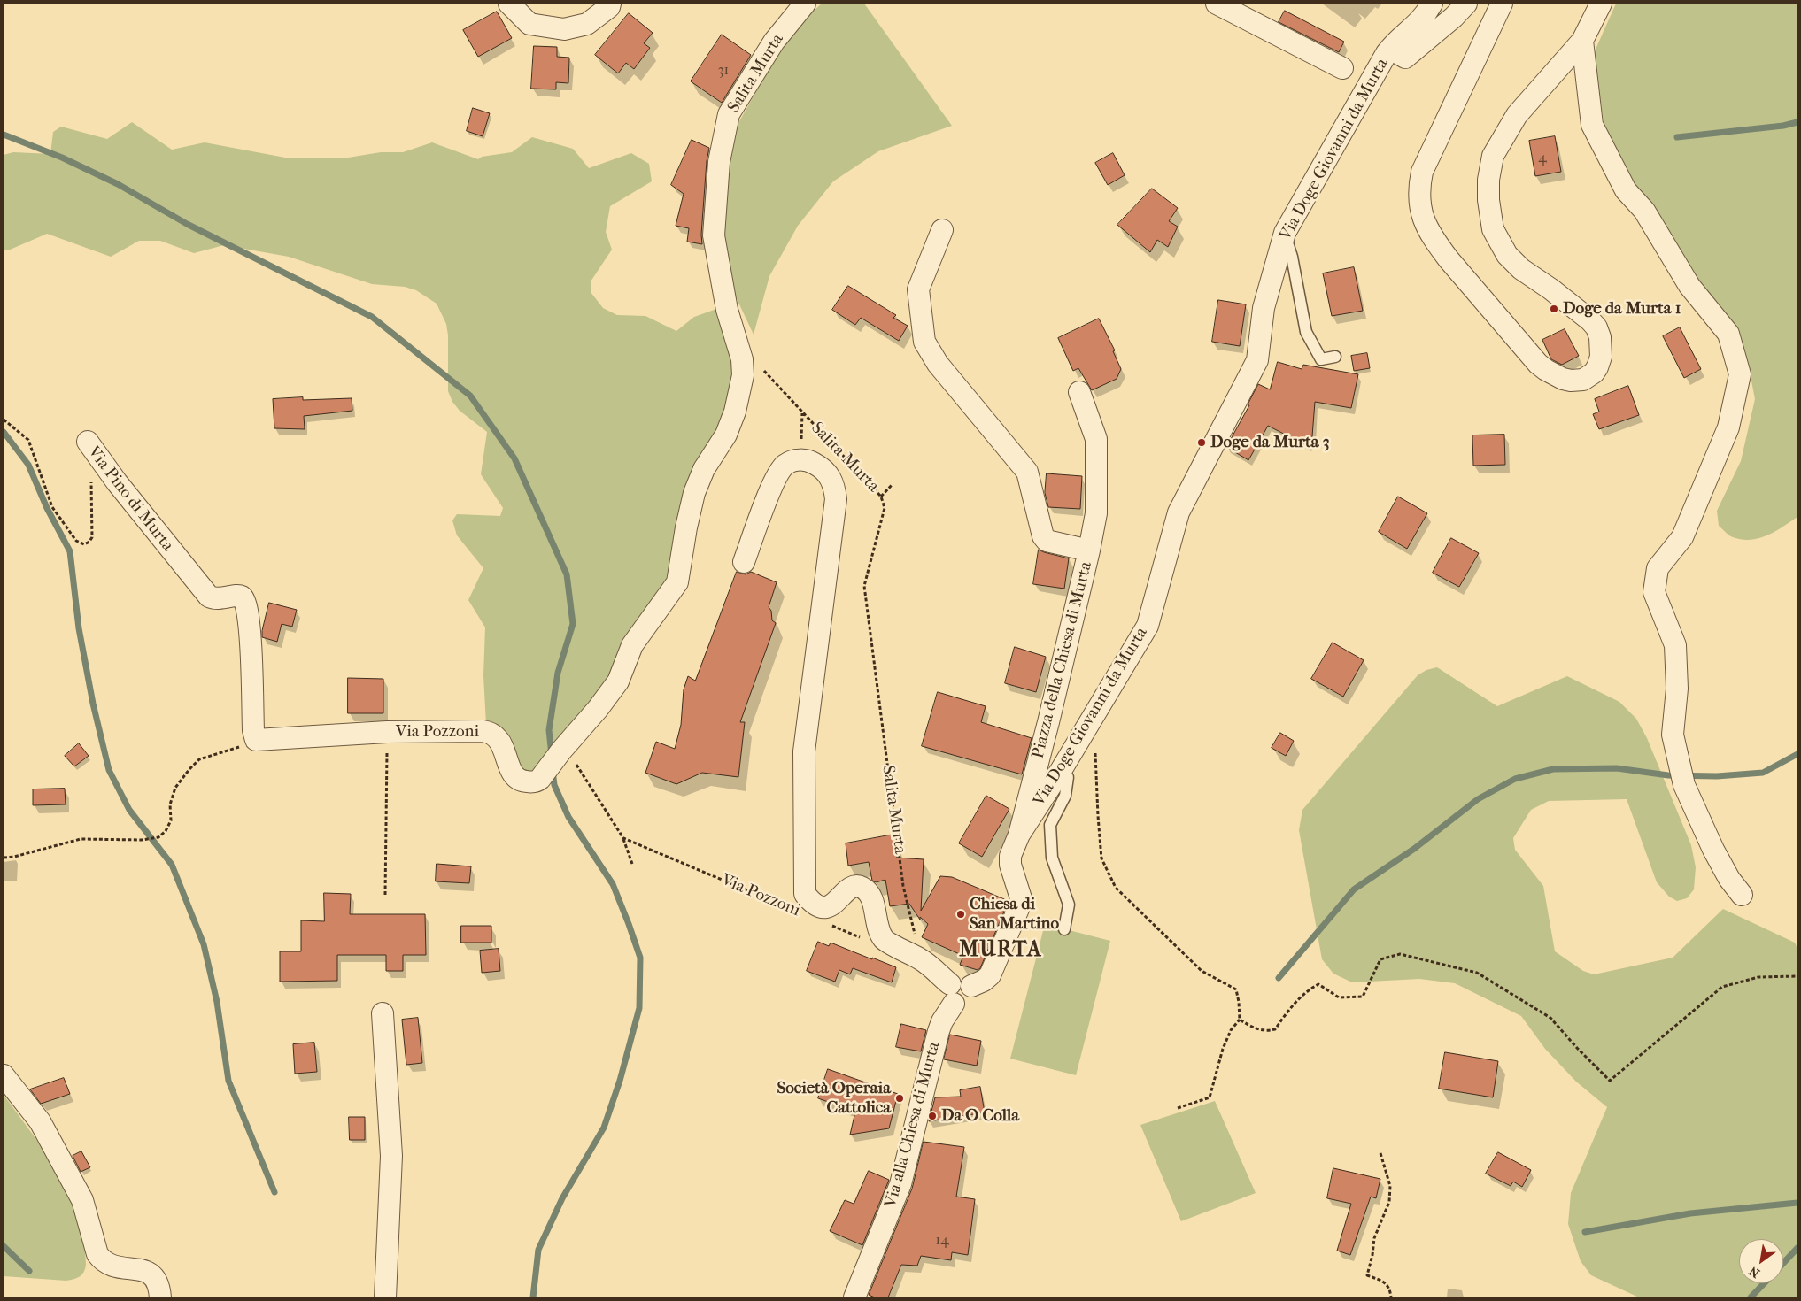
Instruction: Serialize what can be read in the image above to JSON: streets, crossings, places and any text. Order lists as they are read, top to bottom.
{
  "streets": {
    "street": [
      "Salita Murta",
      "Via Doge Giovanni da Murta",
      "Via Pino di Murta",
      "Piazza della Chiesa di Murta",
      "Via Pozzoni",
      "Via alla Chiesa di Murta"
    ]
  },
  "crossings": [
    ["Salita Murta", "Via Pozzoni"],
    ["Via Doge Giovanni da Murta", "Piazza della Chiesa di Murta"],
    ["Via Pino di Murta", "Via Pozzoni"],
    ["Piazza della Chiesa di Murta", "Via alla Chiesa di Murta"]
  ],
  "districts": ["MURTA"],
  "places": [
    "Doge da Murta 1",
    "Doge da Murta 3",
    "Chiesa di San Martino",
    "Società Operaia Cattolica",
    "Da O Colla"
  ],
  "house_numbers": ["31", "4", "14"],
  "north": "bottom left"
}
